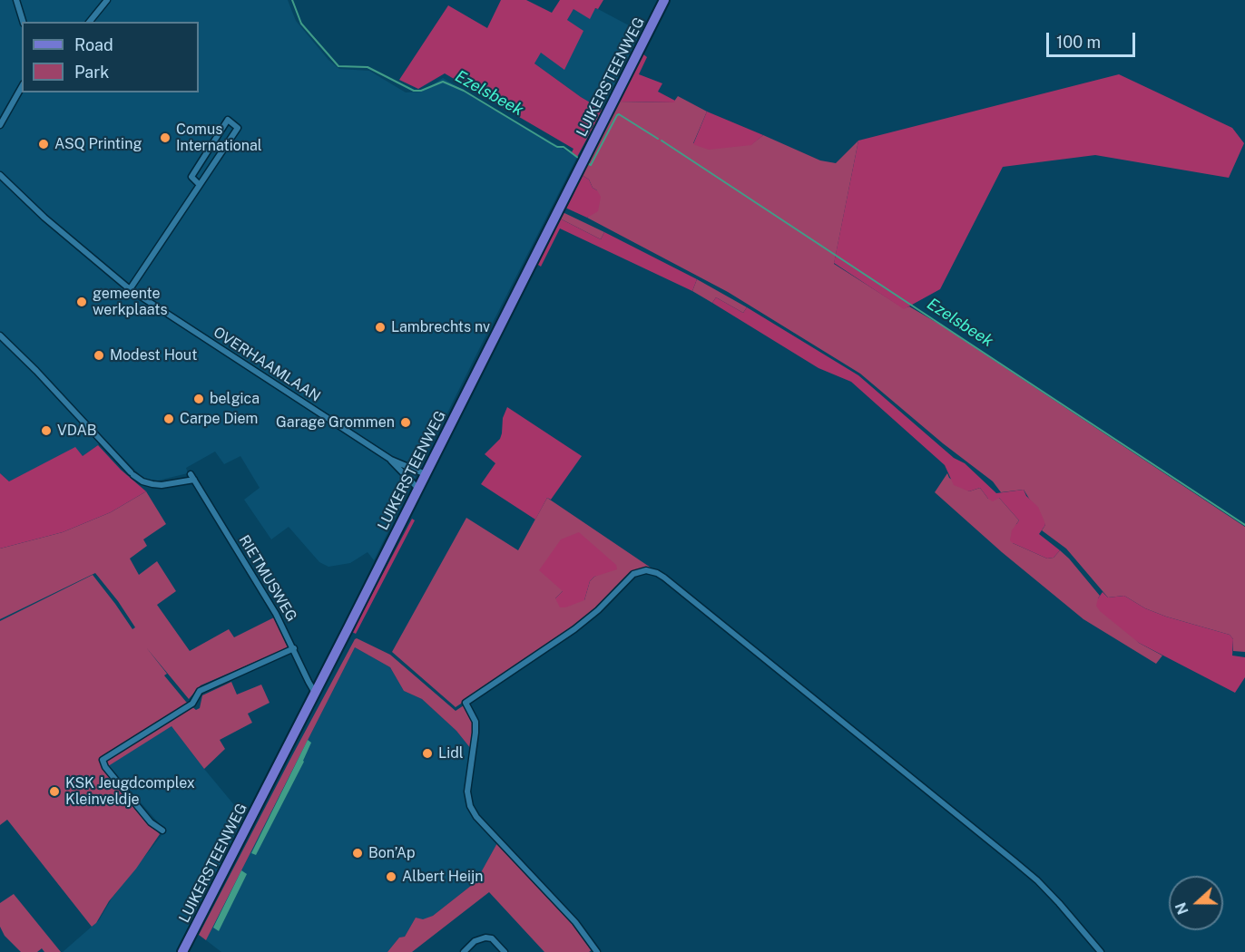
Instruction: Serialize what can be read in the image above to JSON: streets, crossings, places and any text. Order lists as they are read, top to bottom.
{
  "streets": {
    "main road": ["LUIKERSTEENWEG"],
    "street": ["OVERHAAMLAAN", "RIETMUSWEG"]
  },
  "crossings": [
    ["LUIKERSTEENWEG", "OVERHAAMLAAN"],
    ["LUIKERSTEENWEG", "RIETMUSWEG"]
  ],
  "water": ["Ezelsbeek"],
  "places": [
    "Comus International",
    "ASQ Printing",
    "gemeente werkplaats",
    "Lambrechts nv",
    "Modest Hout",
    "belgica",
    "Carpe Diem",
    "Garage Grommen",
    "VDAB",
    "Lidl",
    "KSK Jeugdcomplex Kleinveldje",
    "Bon’Ap",
    "Albert Heijn"
  ],
  "legend": ["Road", "Park"],
  "scale_bar": "100 m",
  "north": "left"
}
